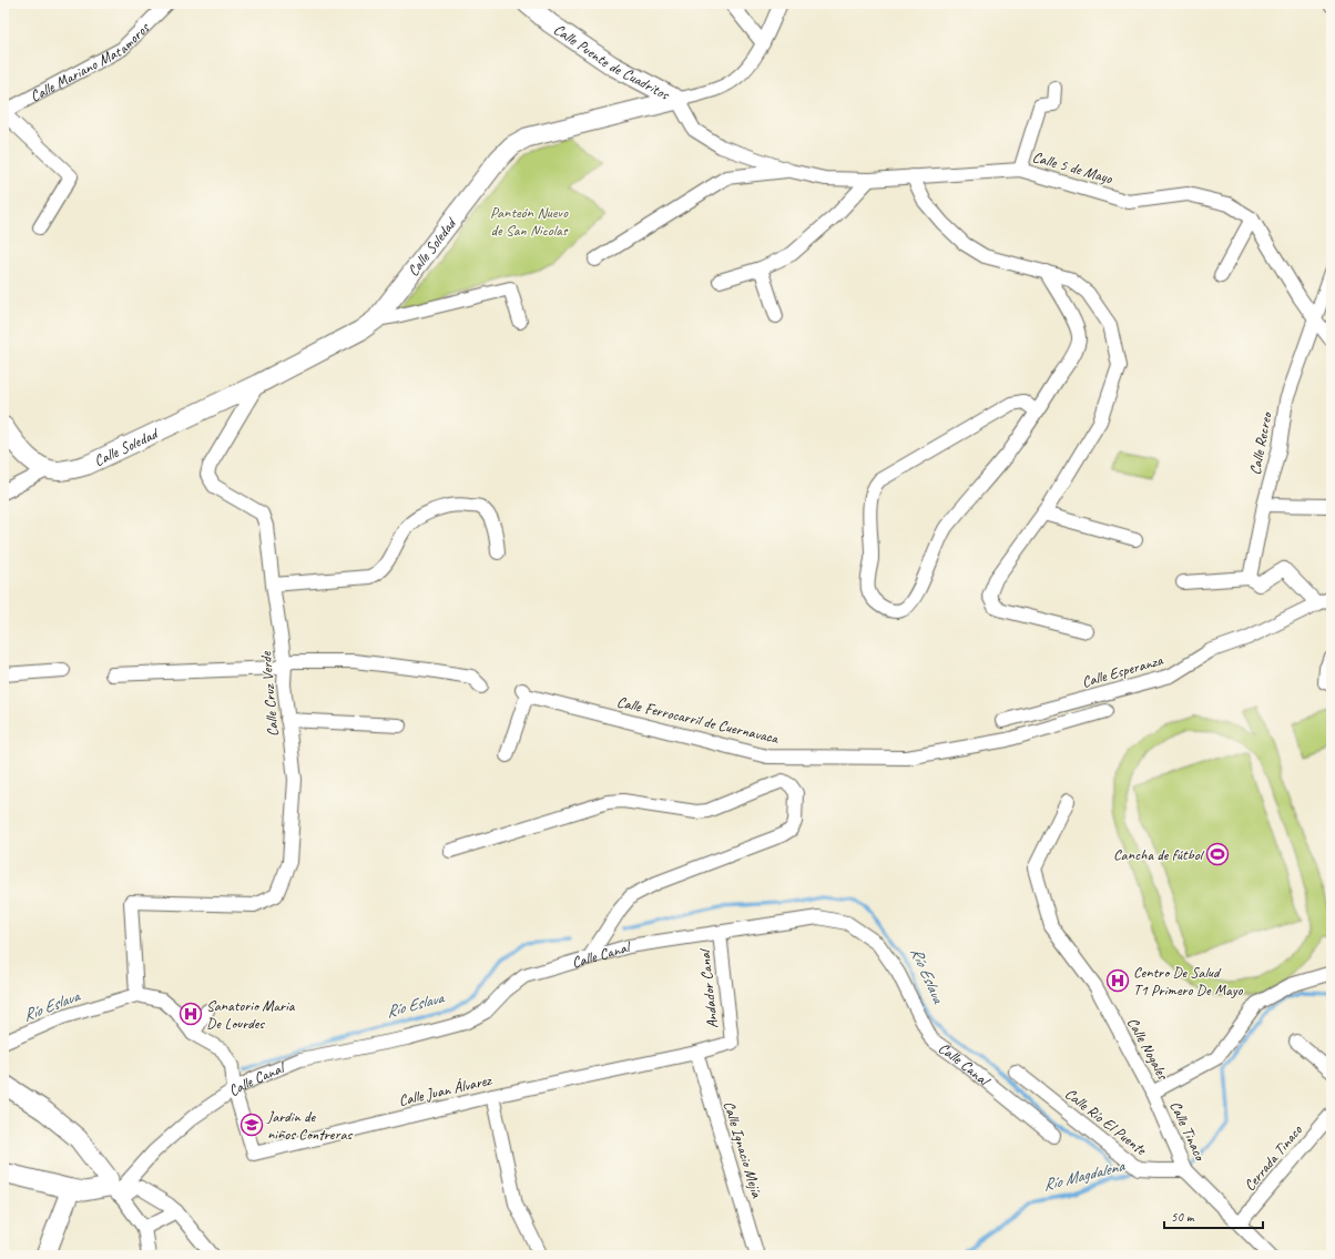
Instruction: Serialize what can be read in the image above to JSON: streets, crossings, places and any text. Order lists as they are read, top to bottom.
{
  "streets": {
    "street": [
      "Calle Mariano Matamoros",
      "Calle Puente de Cuadritos",
      "Calle 5 de Mayo",
      "Calle Soledad",
      "Calle Recreo",
      "Calle Esperanza",
      "Calle Cruz Verde",
      "Calle Ferrocarril de Cuernavaca",
      "Calle Canal",
      "Andador Canal",
      "Calle Nogales",
      "Calle Juan Álvarez",
      "Calle Río El Puente",
      "Calle Tinaco",
      "Calle Ignacio Mejía",
      "Cerrada Tinaco"
    ]
  },
  "crossings": [
    ["Calle Puente de Cuadritos", "Calle 5 de Mayo"],
    ["Calle Puente de Cuadritos", "Calle Soledad"],
    ["Calle 5 de Mayo", "Calle Soledad"],
    ["Calle 5 de Mayo", "Calle Recreo"],
    ["Calle Soledad", "Calle Cruz Verde"],
    ["Calle Canal", "Andador Canal"],
    ["Calle Canal", "Calle Juan Álvarez"],
    ["Andador Canal", "Calle Juan Álvarez"],
    ["Calle Nogales", "Calle Tinaco"],
    ["Calle Juan Álvarez", "Calle Ignacio Mejía"],
    ["Calle Río El Puente", "Calle Tinaco"],
    ["Calle Tinaco", "Cerrada Tinaco"]
  ],
  "water": ["Río Eslava", "Río Magdalena"],
  "parks": ["Panteón Nuevo de San Nicolas"],
  "places": {
    "sports": ["Cancha de fútbol"],
    "hospital": ["Centro De Salud T1 Primero De Mayo", "Sanatorio Maria De Lourdes"],
    "school or university": ["Jardin de niños Contreras"]
  },
  "scale_bar": "50 m"
}
